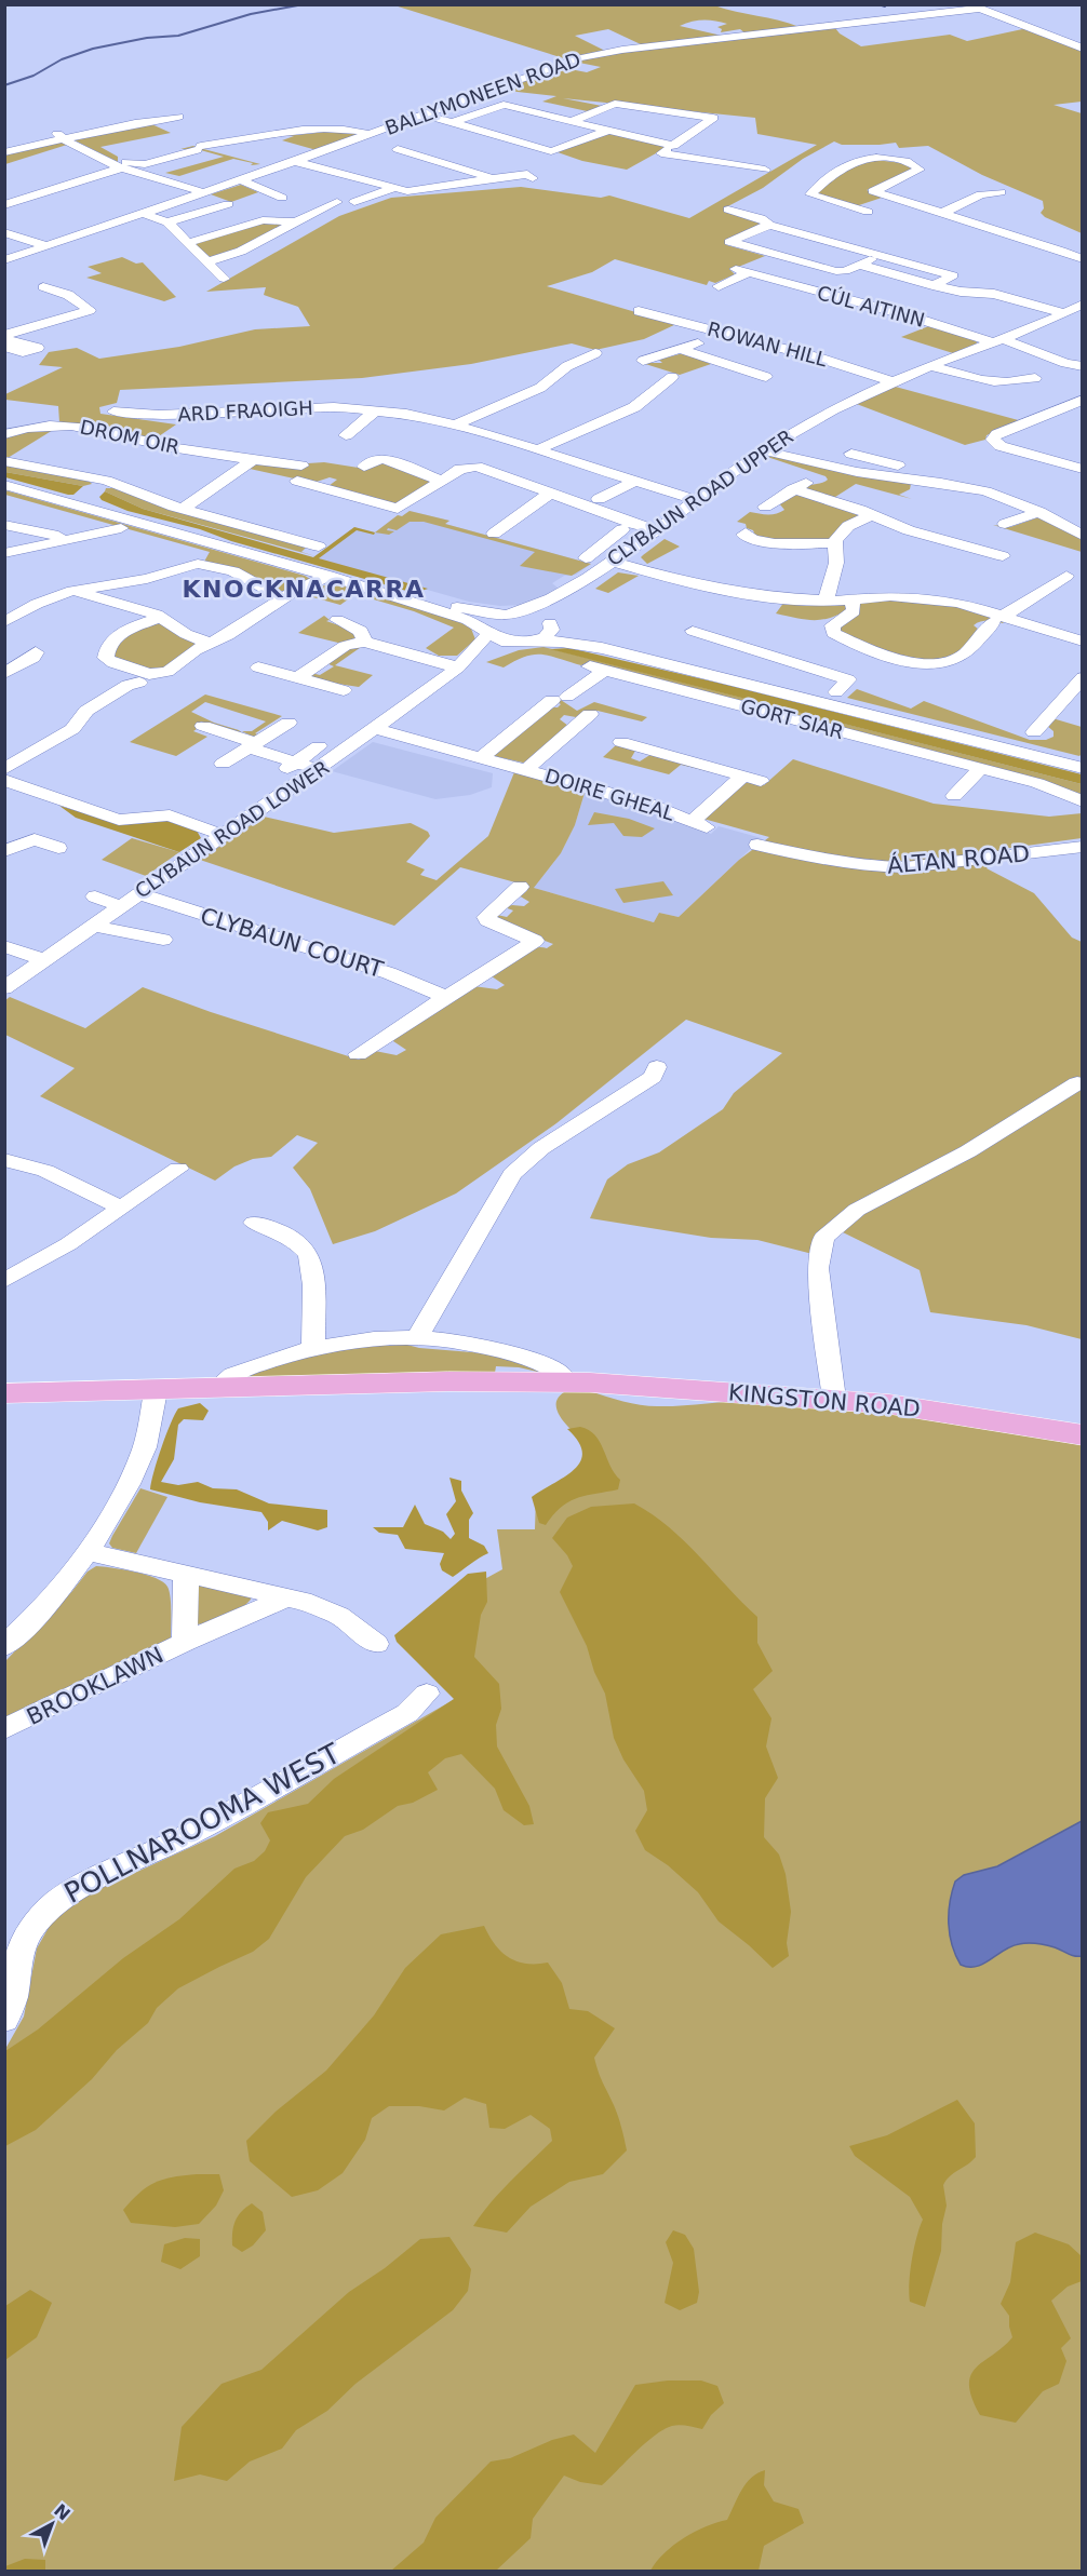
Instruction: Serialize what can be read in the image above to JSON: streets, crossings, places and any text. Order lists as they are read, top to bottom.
{
  "streets": {
    "main road": ["KINGSTON ROAD"],
    "street": [
      "BALLYMONEEN ROAD",
      "CÚL AITINN",
      "ROWAN HILL",
      "ARD FRAOIGH",
      "DROM OIR",
      "CLYBAUN ROAD UPPER",
      "GORT SIAR",
      "DOIRE GHEAL",
      "CLYBAUN ROAD LOWER",
      "ÁLTAN ROAD",
      "CLYBAUN COURT",
      "BROOKLAWN",
      "POLLNAROOMA WEST"
    ]
  },
  "crossings": [
    ["CÚL AITINN", "CLYBAUN ROAD UPPER"],
    ["ROWAN HILL", "CLYBAUN ROAD UPPER"],
    ["ARD FRAOIGH", "CLYBAUN ROAD UPPER"],
    ["DROM OIR", "CLYBAUN ROAD UPPER"],
    ["CLYBAUN ROAD UPPER", "CLYBAUN ROAD LOWER"],
    ["GORT SIAR", "DOIRE GHEAL"],
    ["DOIRE GHEAL", "CLYBAUN ROAD LOWER"],
    ["CLYBAUN ROAD LOWER", "CLYBAUN COURT"]
  ],
  "districts": ["KNOCKNACARRA"],
  "north": "top right"
}
